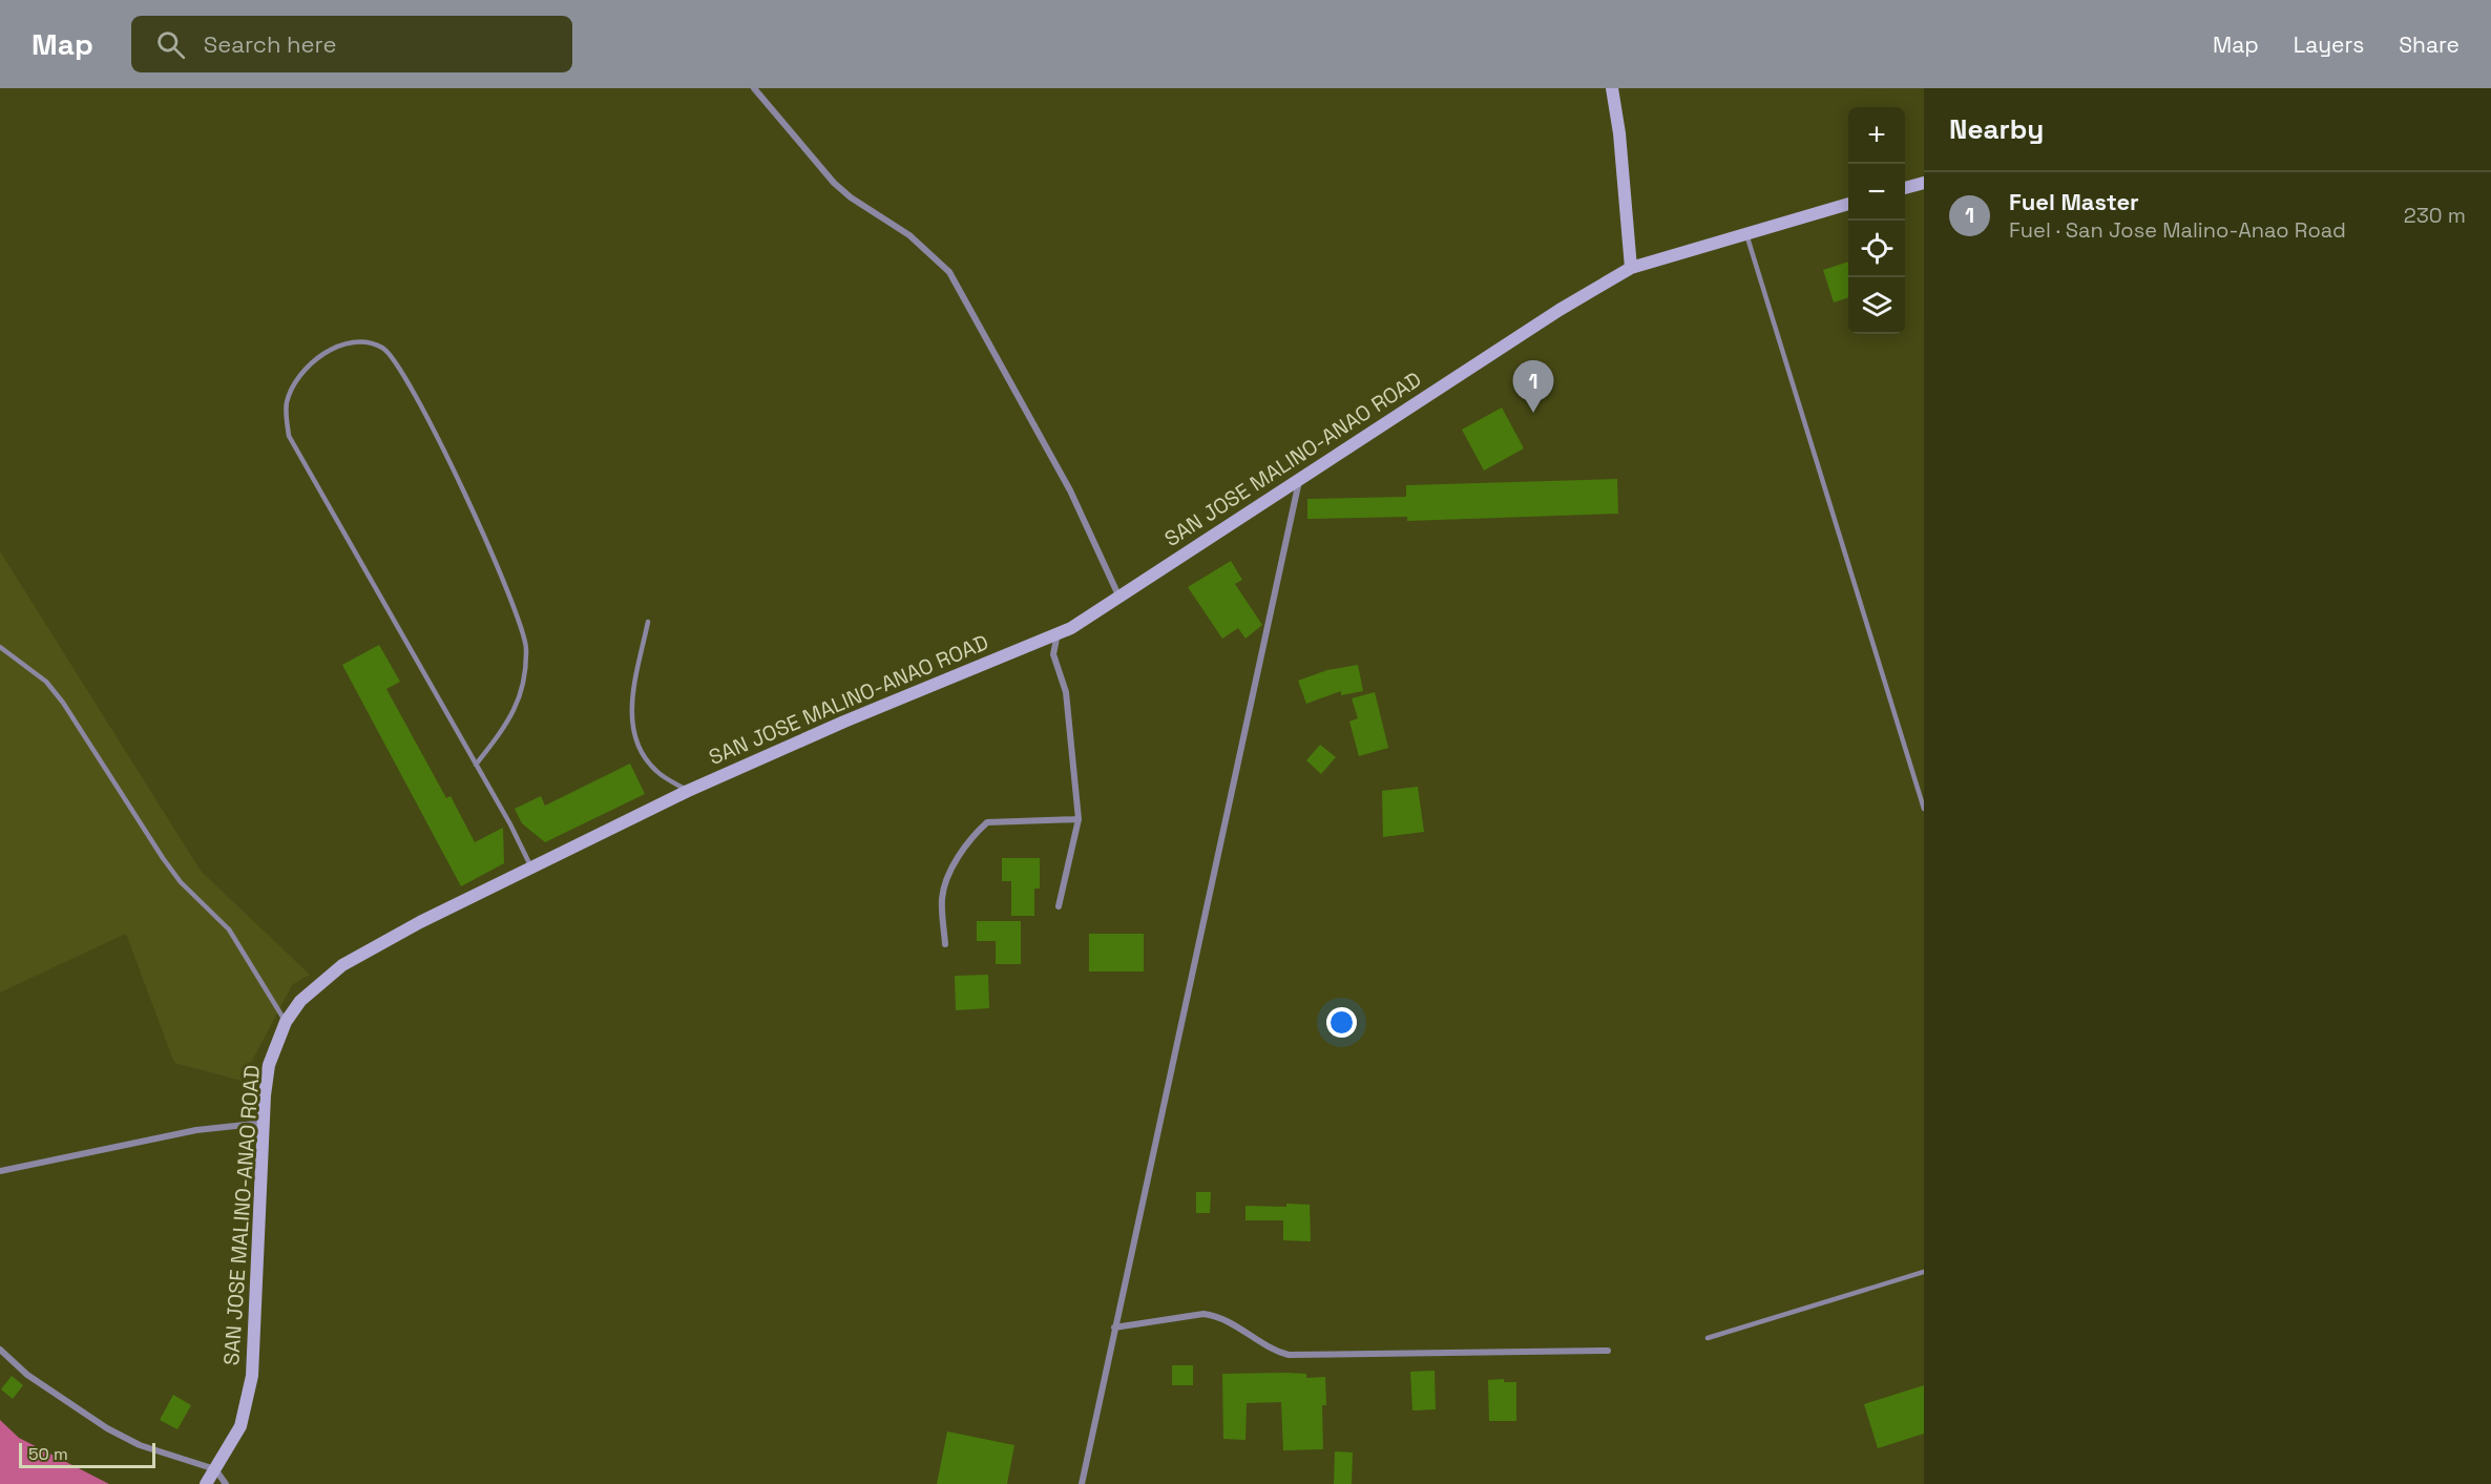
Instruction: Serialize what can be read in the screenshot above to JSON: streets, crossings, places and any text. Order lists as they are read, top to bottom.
{
  "streets": {
    "main road": ["SAN JOSE MALINO-ANAO ROAD"]
  },
  "scale_bar": "50 m",
  "page": {
    "header": "Map",
    "search": "Search here",
    "nav": ["Map", "Layers", "Share"],
    "heading": "Nearby",
    "map_buttons": ["+", "−"],
    "list": [
      {
        "mark": "1",
        "name": "Fuel Master",
        "note": "Fuel · San Jose Malino-Anao Road",
        "value": "230 m"
      }
    ],
    "pins": "1",
    "scale": "50 m"
  }
}
